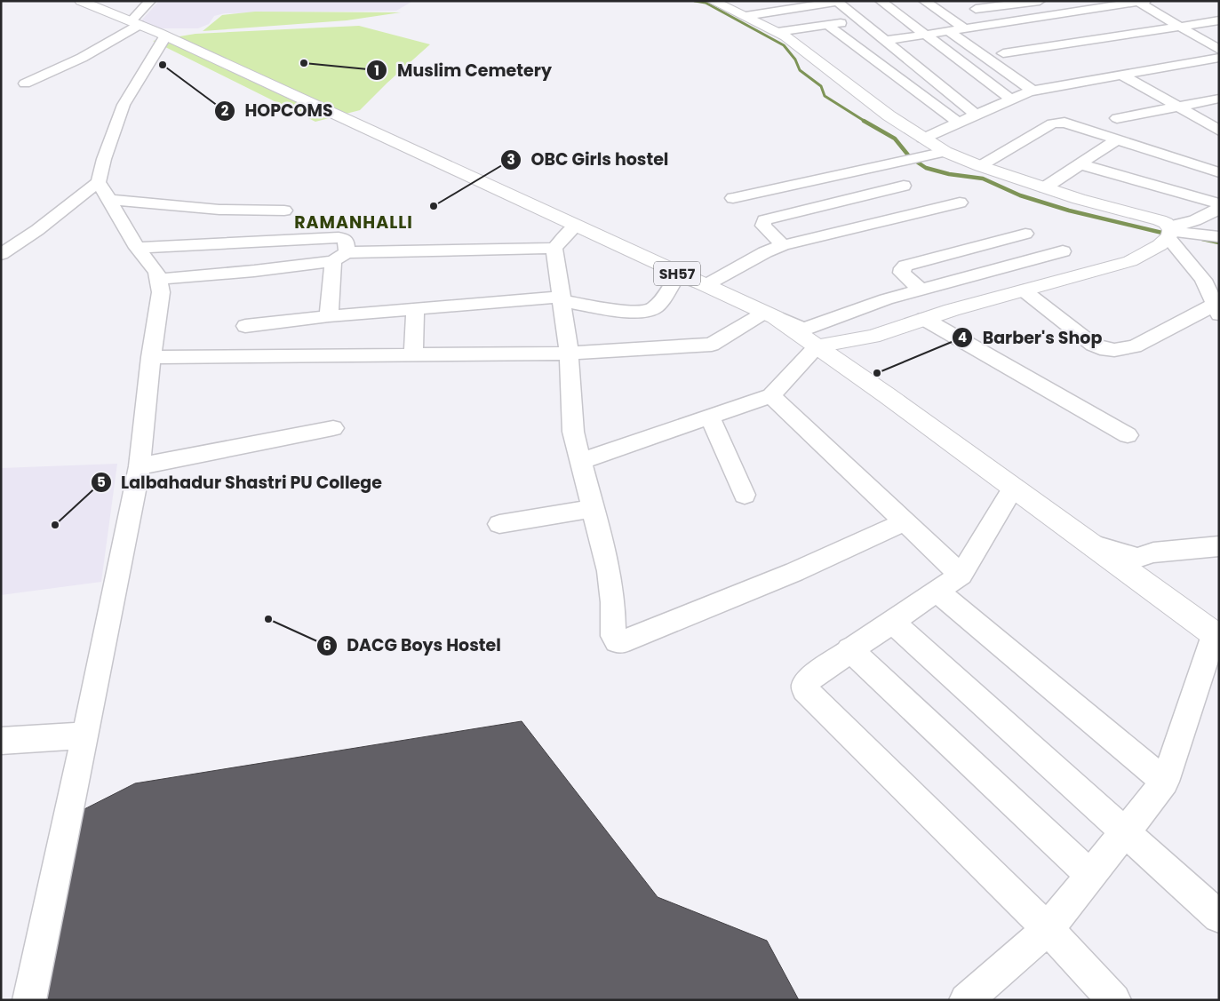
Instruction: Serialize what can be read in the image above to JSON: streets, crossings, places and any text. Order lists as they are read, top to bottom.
{
  "streets": {
    "main road": ["SH57"]
  },
  "districts": ["RAMANHALLI"],
  "places": [
    "Muslim Cemetery",
    "HOPCOMS",
    "OBC Girls hostel",
    "Barber's Shop",
    "Lalbahadur Shastri PU College",
    "DACG Boys Hostel"
  ]
}
